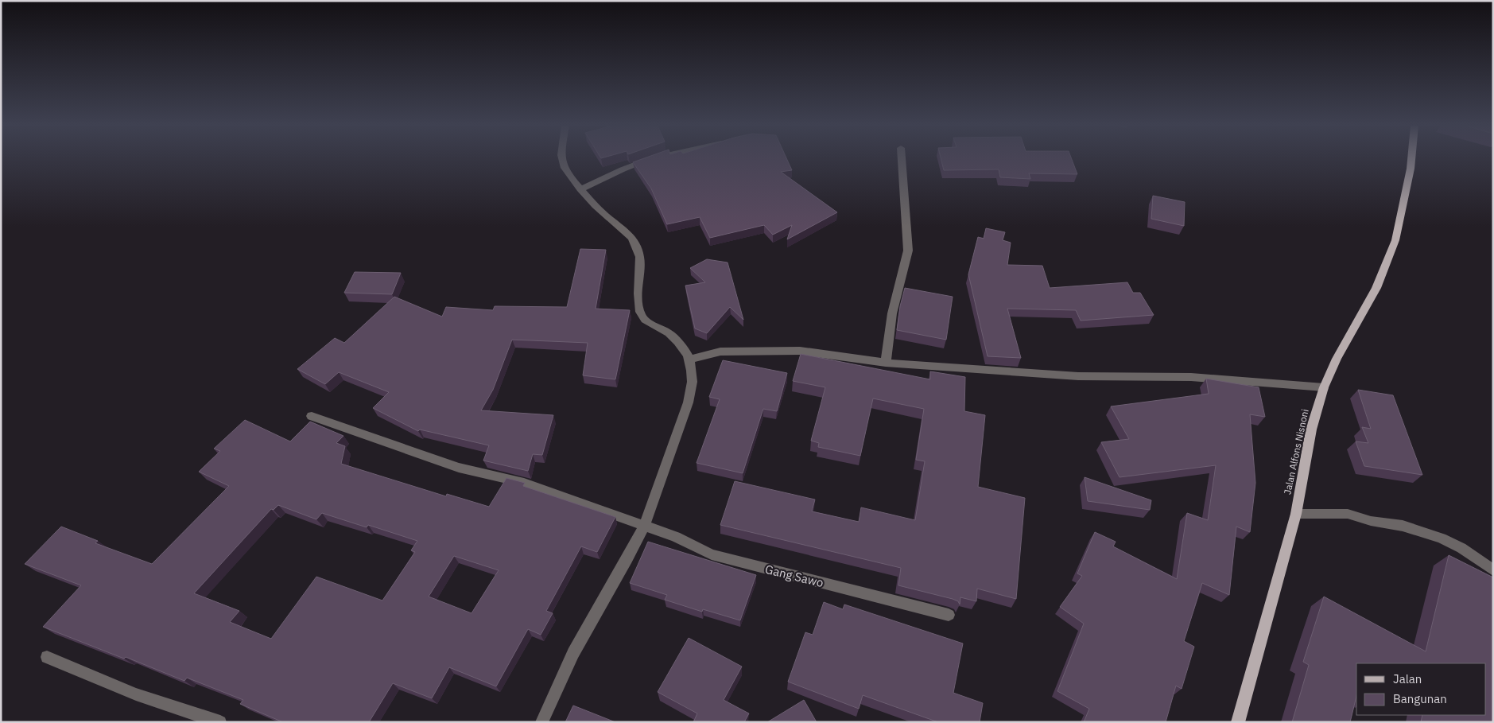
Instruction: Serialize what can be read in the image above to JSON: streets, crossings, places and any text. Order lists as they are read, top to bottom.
{
  "streets": {
    "main road": ["Jalan Alfons Nisnoni"],
    "street": ["Gang Sawo"]
  },
  "legend": ["Jalan", "Bangunan"]
}
